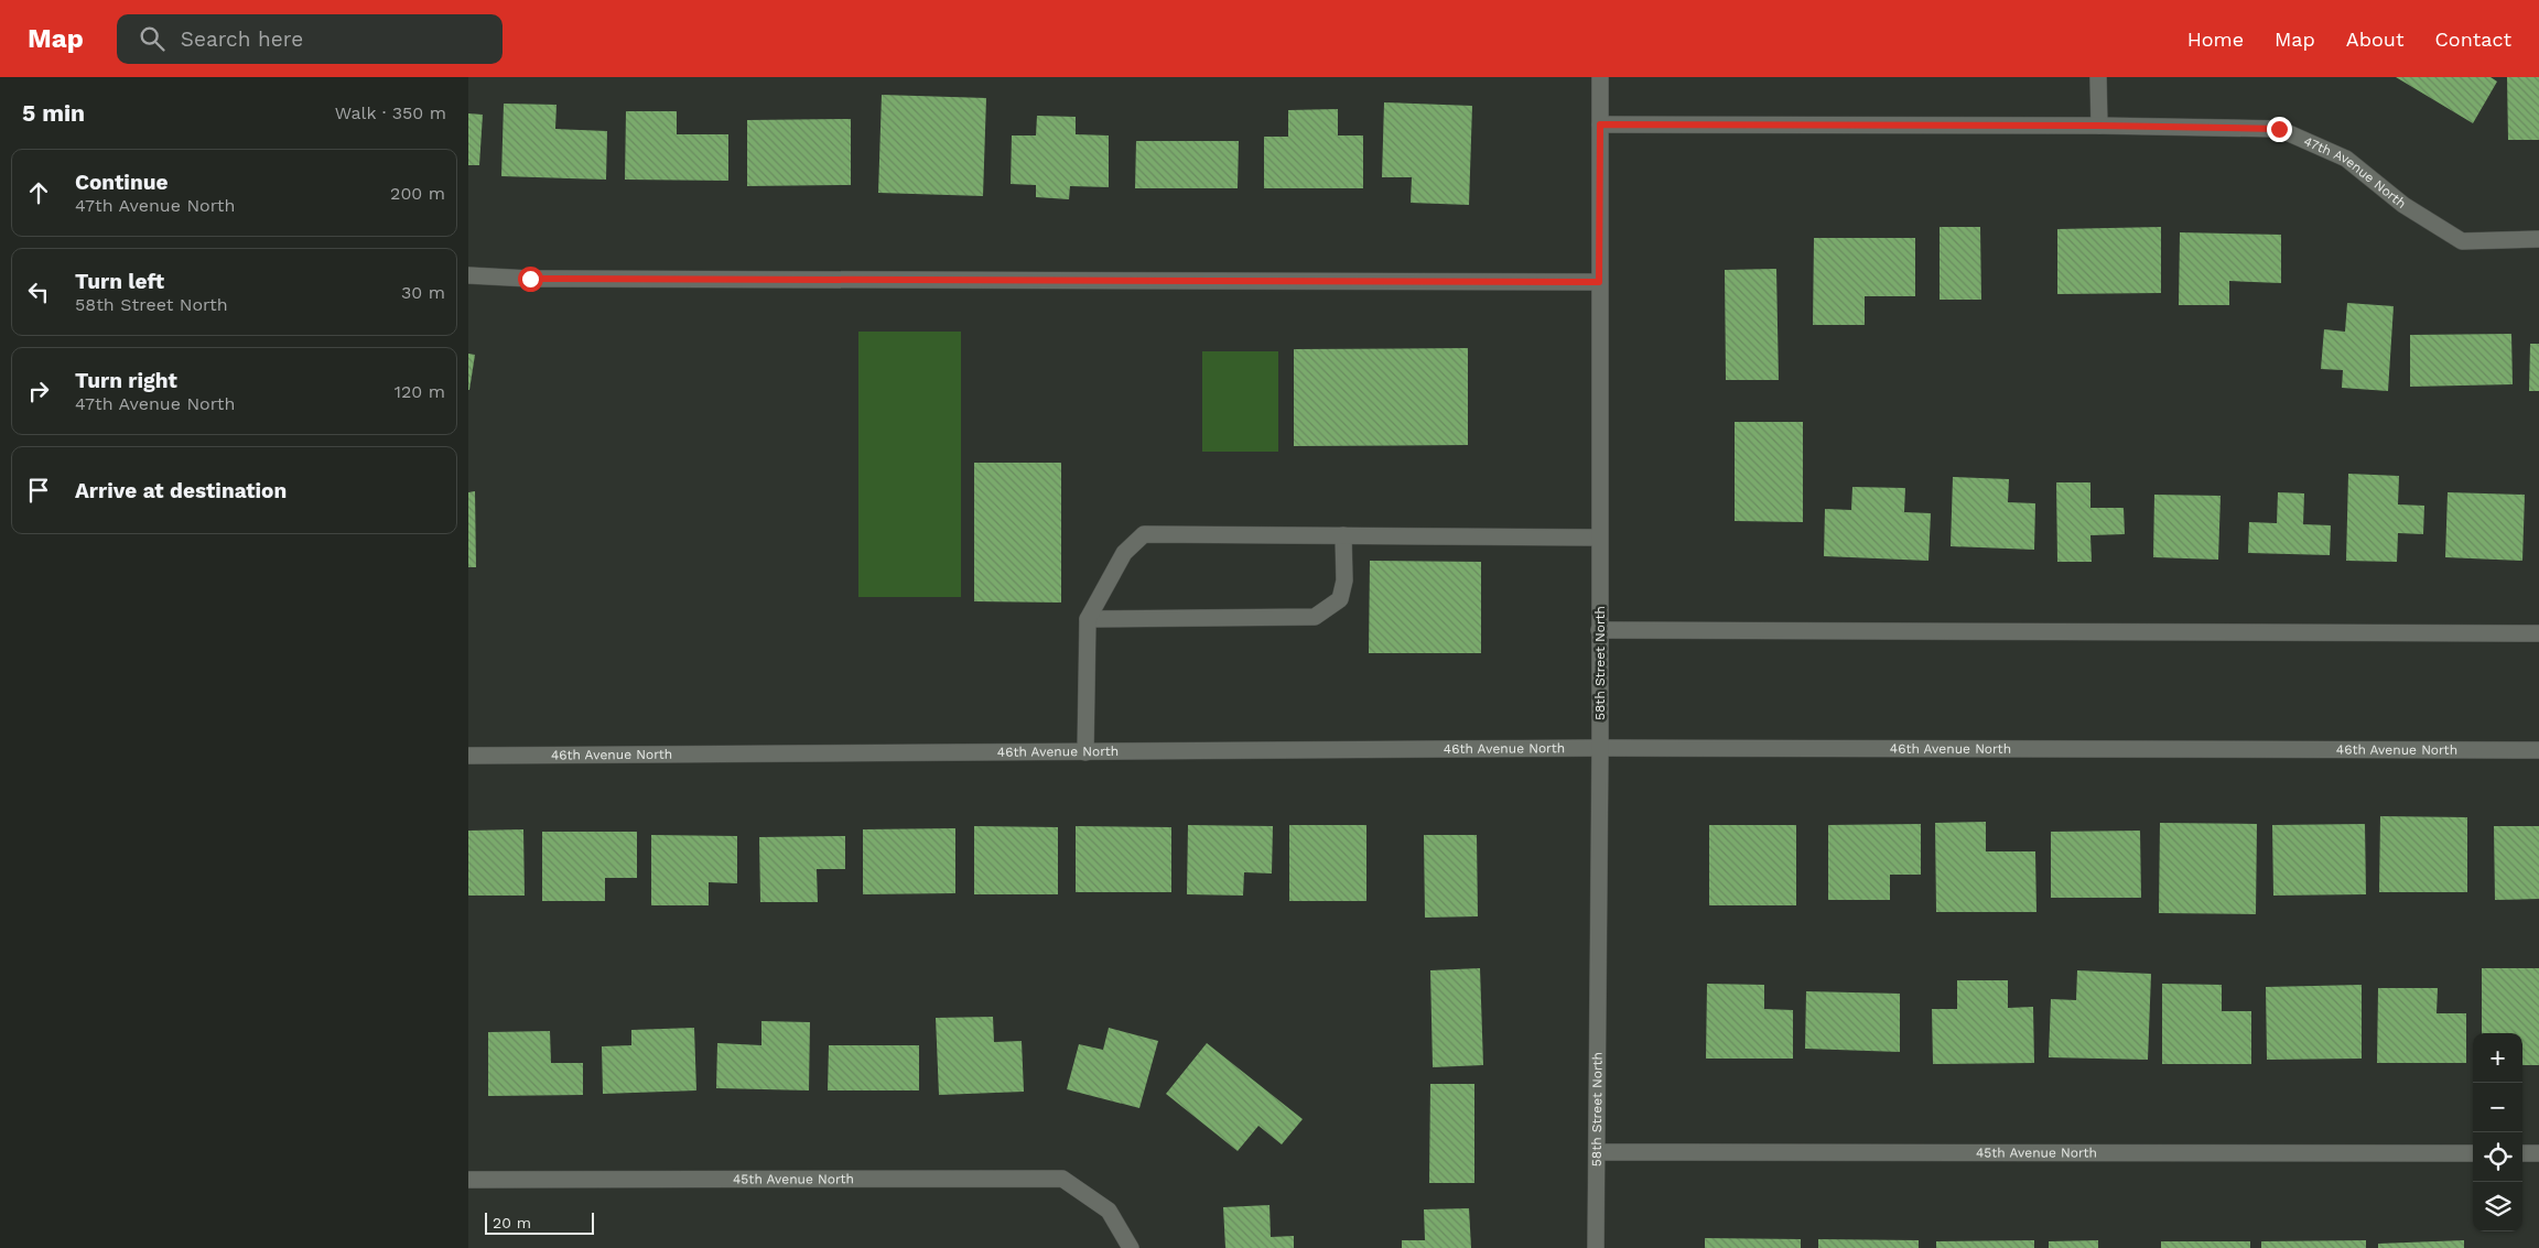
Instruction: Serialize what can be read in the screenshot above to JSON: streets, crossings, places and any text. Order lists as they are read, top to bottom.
{
  "streets": {
    "street": [
      "47th Avenue North",
      "58th Street North",
      "46th Avenue North",
      "45th Avenue North"
    ]
  },
  "crossings": [
    ["47th Avenue North", "58th Street North"],
    ["58th Street North", "46th Avenue North"],
    ["58th Street North", "45th Avenue North"]
  ],
  "scale_bar": "20 m",
  "page": {
    "header": "Map",
    "search": "Search here",
    "nav": [
      "Home",
      "Map",
      "About",
      "Contact"
    ],
    "heading": ["5 min", "Walk · 350 m"],
    "list": [
      ["Continue", "47th Avenue North", "200 m"],
      ["Turn left", "58th Street North", "30 m"],
      ["Turn right", "47th Avenue North", "120 m"],
      "Arrive at destination"
    ],
    "map_buttons": ["+", "−"],
    "scale": "20 m"
  }
}
